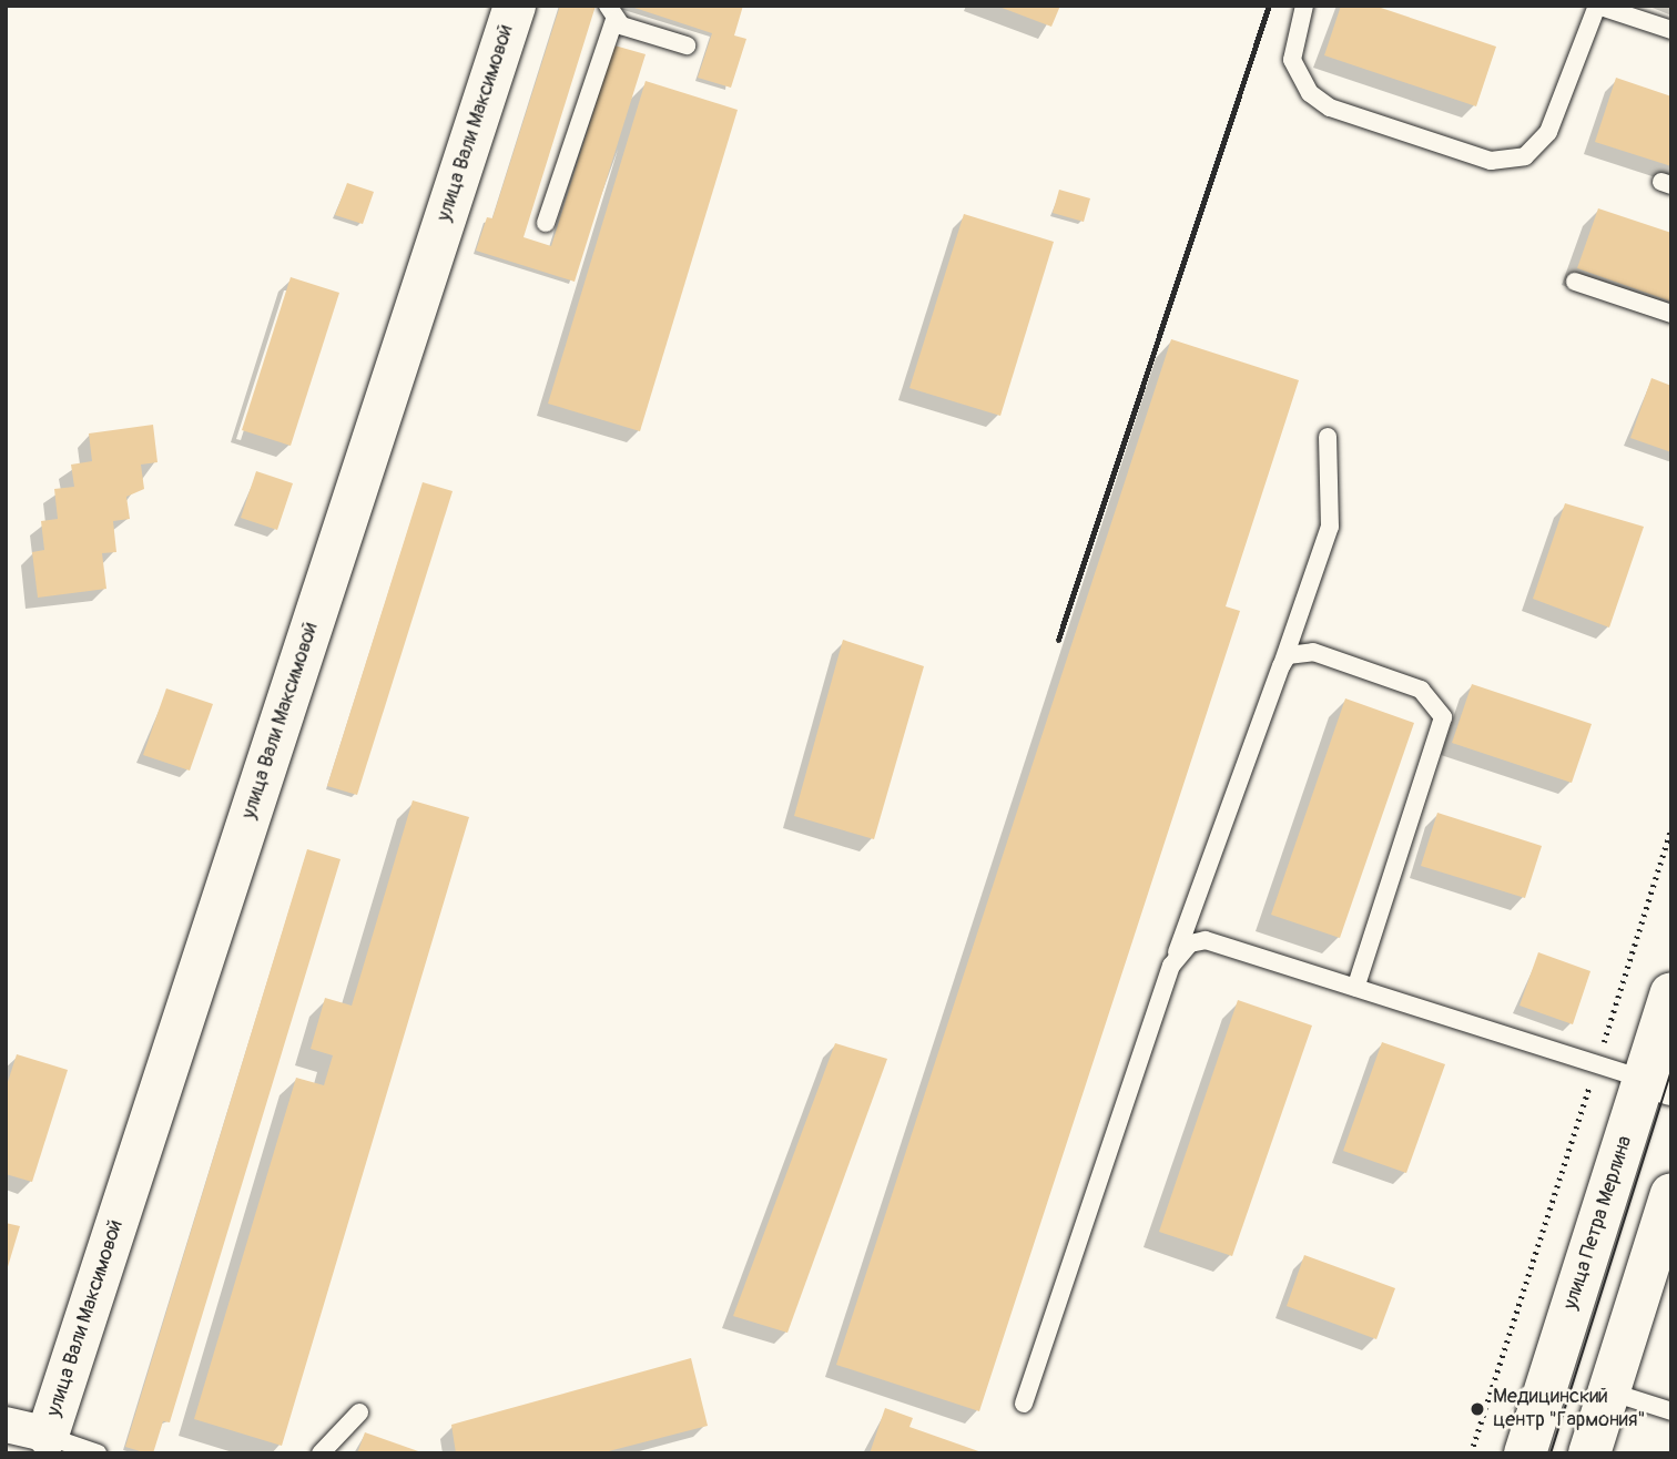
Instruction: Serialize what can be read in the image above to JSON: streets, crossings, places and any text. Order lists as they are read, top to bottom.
{
  "streets": {
    "street": ["улица Вали Максимовой", "улица Петра Мерлина"]
  },
  "places": ["Медицинский центр \"Гармония\""]
}
